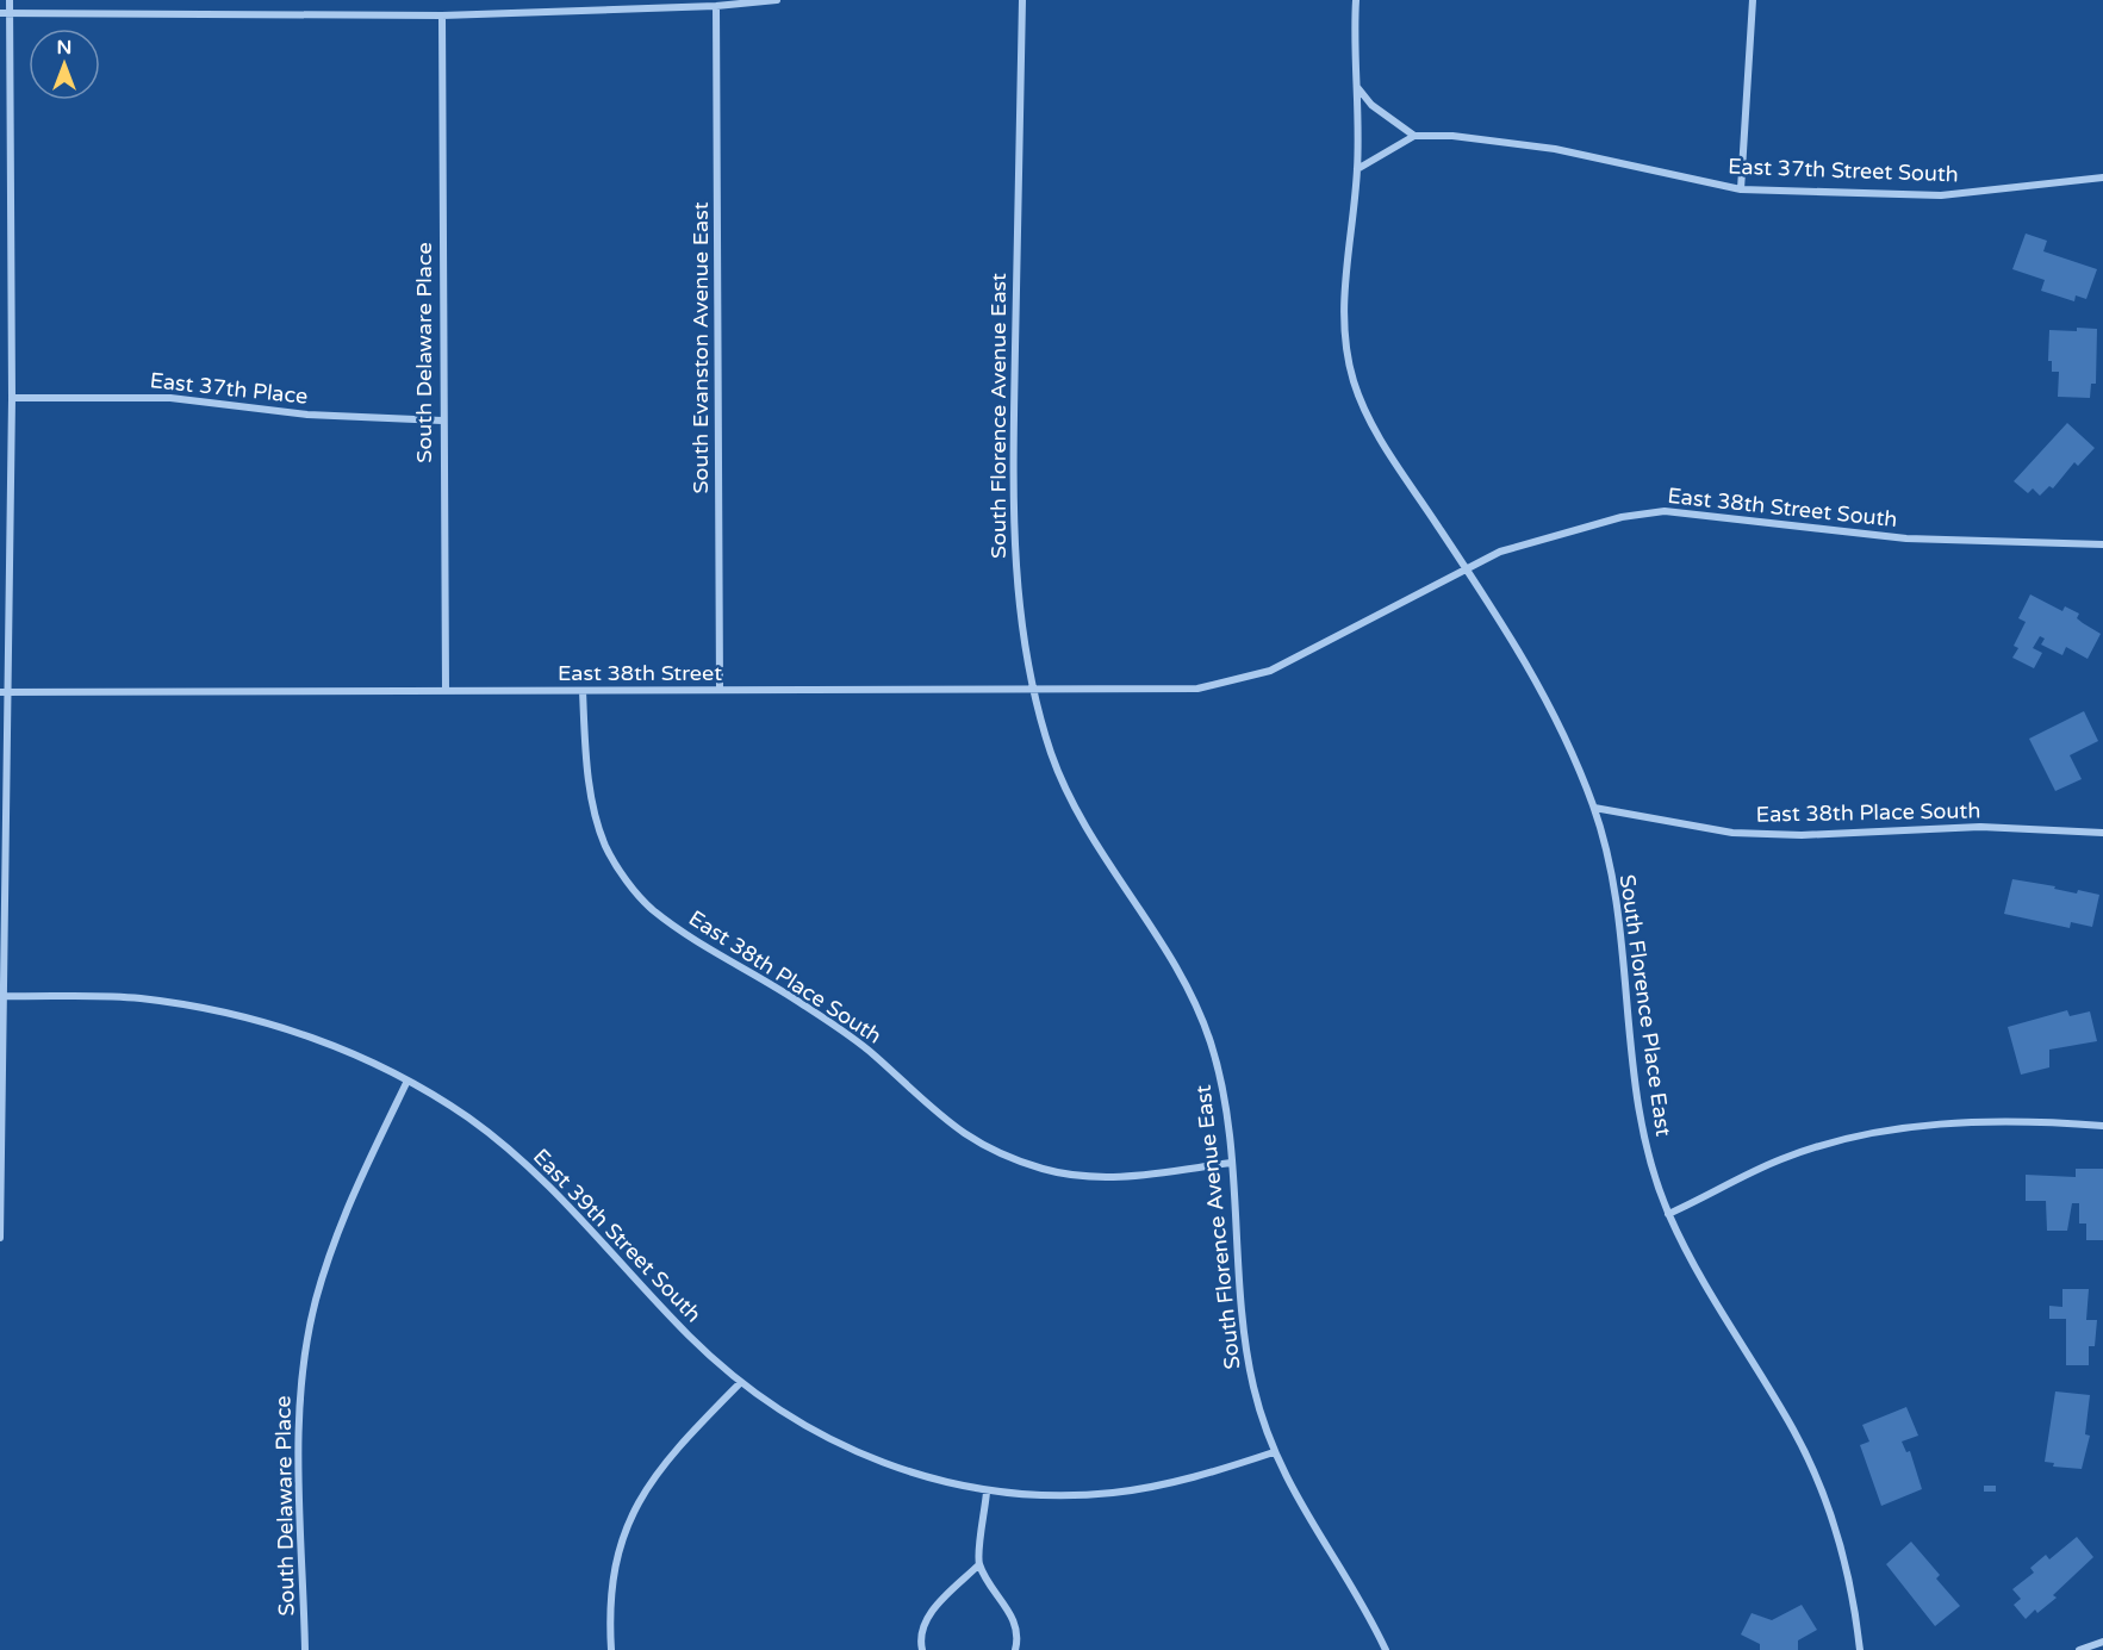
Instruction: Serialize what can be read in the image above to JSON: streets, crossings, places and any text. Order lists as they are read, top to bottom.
{
  "streets": {
    "street": [
      "East 37th Street South",
      "South Evanston Avenue East",
      "South Delaware Place",
      "East 37th Place",
      "South Florence Avenue East",
      "East 38th Street South",
      "East 38th Street",
      "East 38th Place South",
      "South Florence Place East",
      "East 39th Street South"
    ]
  },
  "crossings": [
    ["South Evanston Avenue East", "East 38th Street"],
    ["South Delaware Place", "East 37th Place"],
    ["South Delaware Place", "East 38th Street"],
    ["South Delaware Place", "East 39th Street South"],
    ["South Florence Avenue East", "East 38th Street"],
    ["South Florence Avenue East", "East 38th Place South"],
    ["South Florence Avenue East", "East 39th Street South"],
    ["East 38th Street South", "East 38th Street"],
    ["East 38th Street South", "South Florence Place East"],
    ["East 38th Street", "East 38th Place South"],
    ["East 38th Place South", "South Florence Place East"]
  ],
  "north": "top"
}
